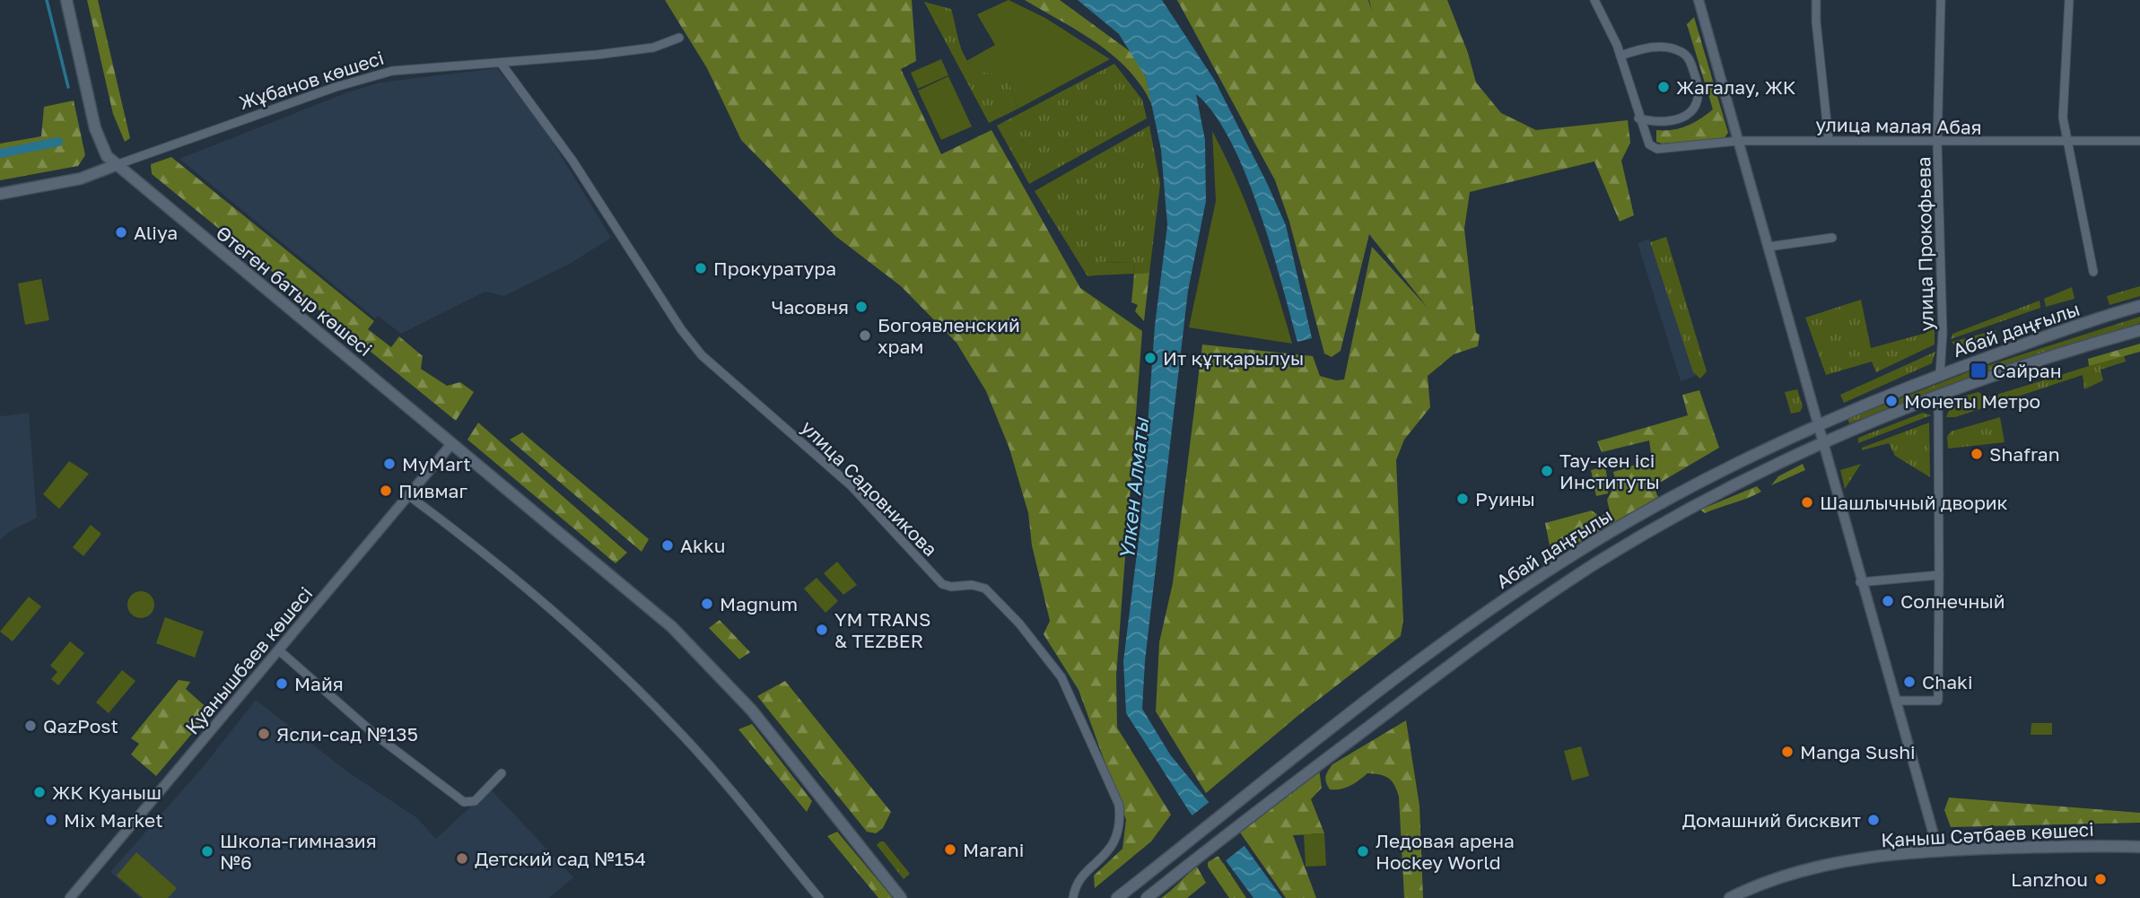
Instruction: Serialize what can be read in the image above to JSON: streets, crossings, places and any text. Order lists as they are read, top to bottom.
{
  "streets": {
    "main road": [
      "Жұбанов көшесі",
      "Өтеген батыр көшесі",
      "Абай даңғылы",
      "Қаныш Сәтбаев көшесі"
    ],
    "street": [
      "улица малая Абая",
      "улица Прокофьева",
      "улица Садовникова",
      "Қуанышбаев көшесі"
    ]
  },
  "crossings": [
    ["Жұбанов көшесі", "Өтеген батыр көшесі"],
    ["Жұбанов көшесі", "улица Садовникова"],
    ["улица малая Абая", "улица Прокофьева"],
    ["улица Прокофьева", "Абай даңғылы"],
    ["Өтеген батыр көшесі", "Қуанышбаев көшесі"]
  ],
  "water": ["Үлкен Алматы"],
  "places": {
    "other": [
      "Жагалау, ЖК",
      "Aliya",
      "Прокуратура",
      "Часовня",
      "Богоявленский храм",
      "Ит құтқарылуы",
      "Монеты Метро",
      "Shafran",
      "MyMart",
      "Тау-кен ісі Институты",
      "Пивмаг",
      "Руины",
      "Шашлычный дворик",
      "Akku",
      "Солнечный",
      "Magnum",
      "YM TRANS & TEZBER",
      "Chaki",
      "Майя",
      "QazPost",
      "Ясли-сад №135",
      "Manga Sushi",
      "ЖК Куаныш",
      "Mix Market",
      "Домашний бисквит",
      "Marani",
      "Школа-гимназия №6",
      "Ледовая арена Hockey World",
      "Детский сад №154",
      "Lanzhou"
    ],
    "transit": ["Сайран"]
  }
}
